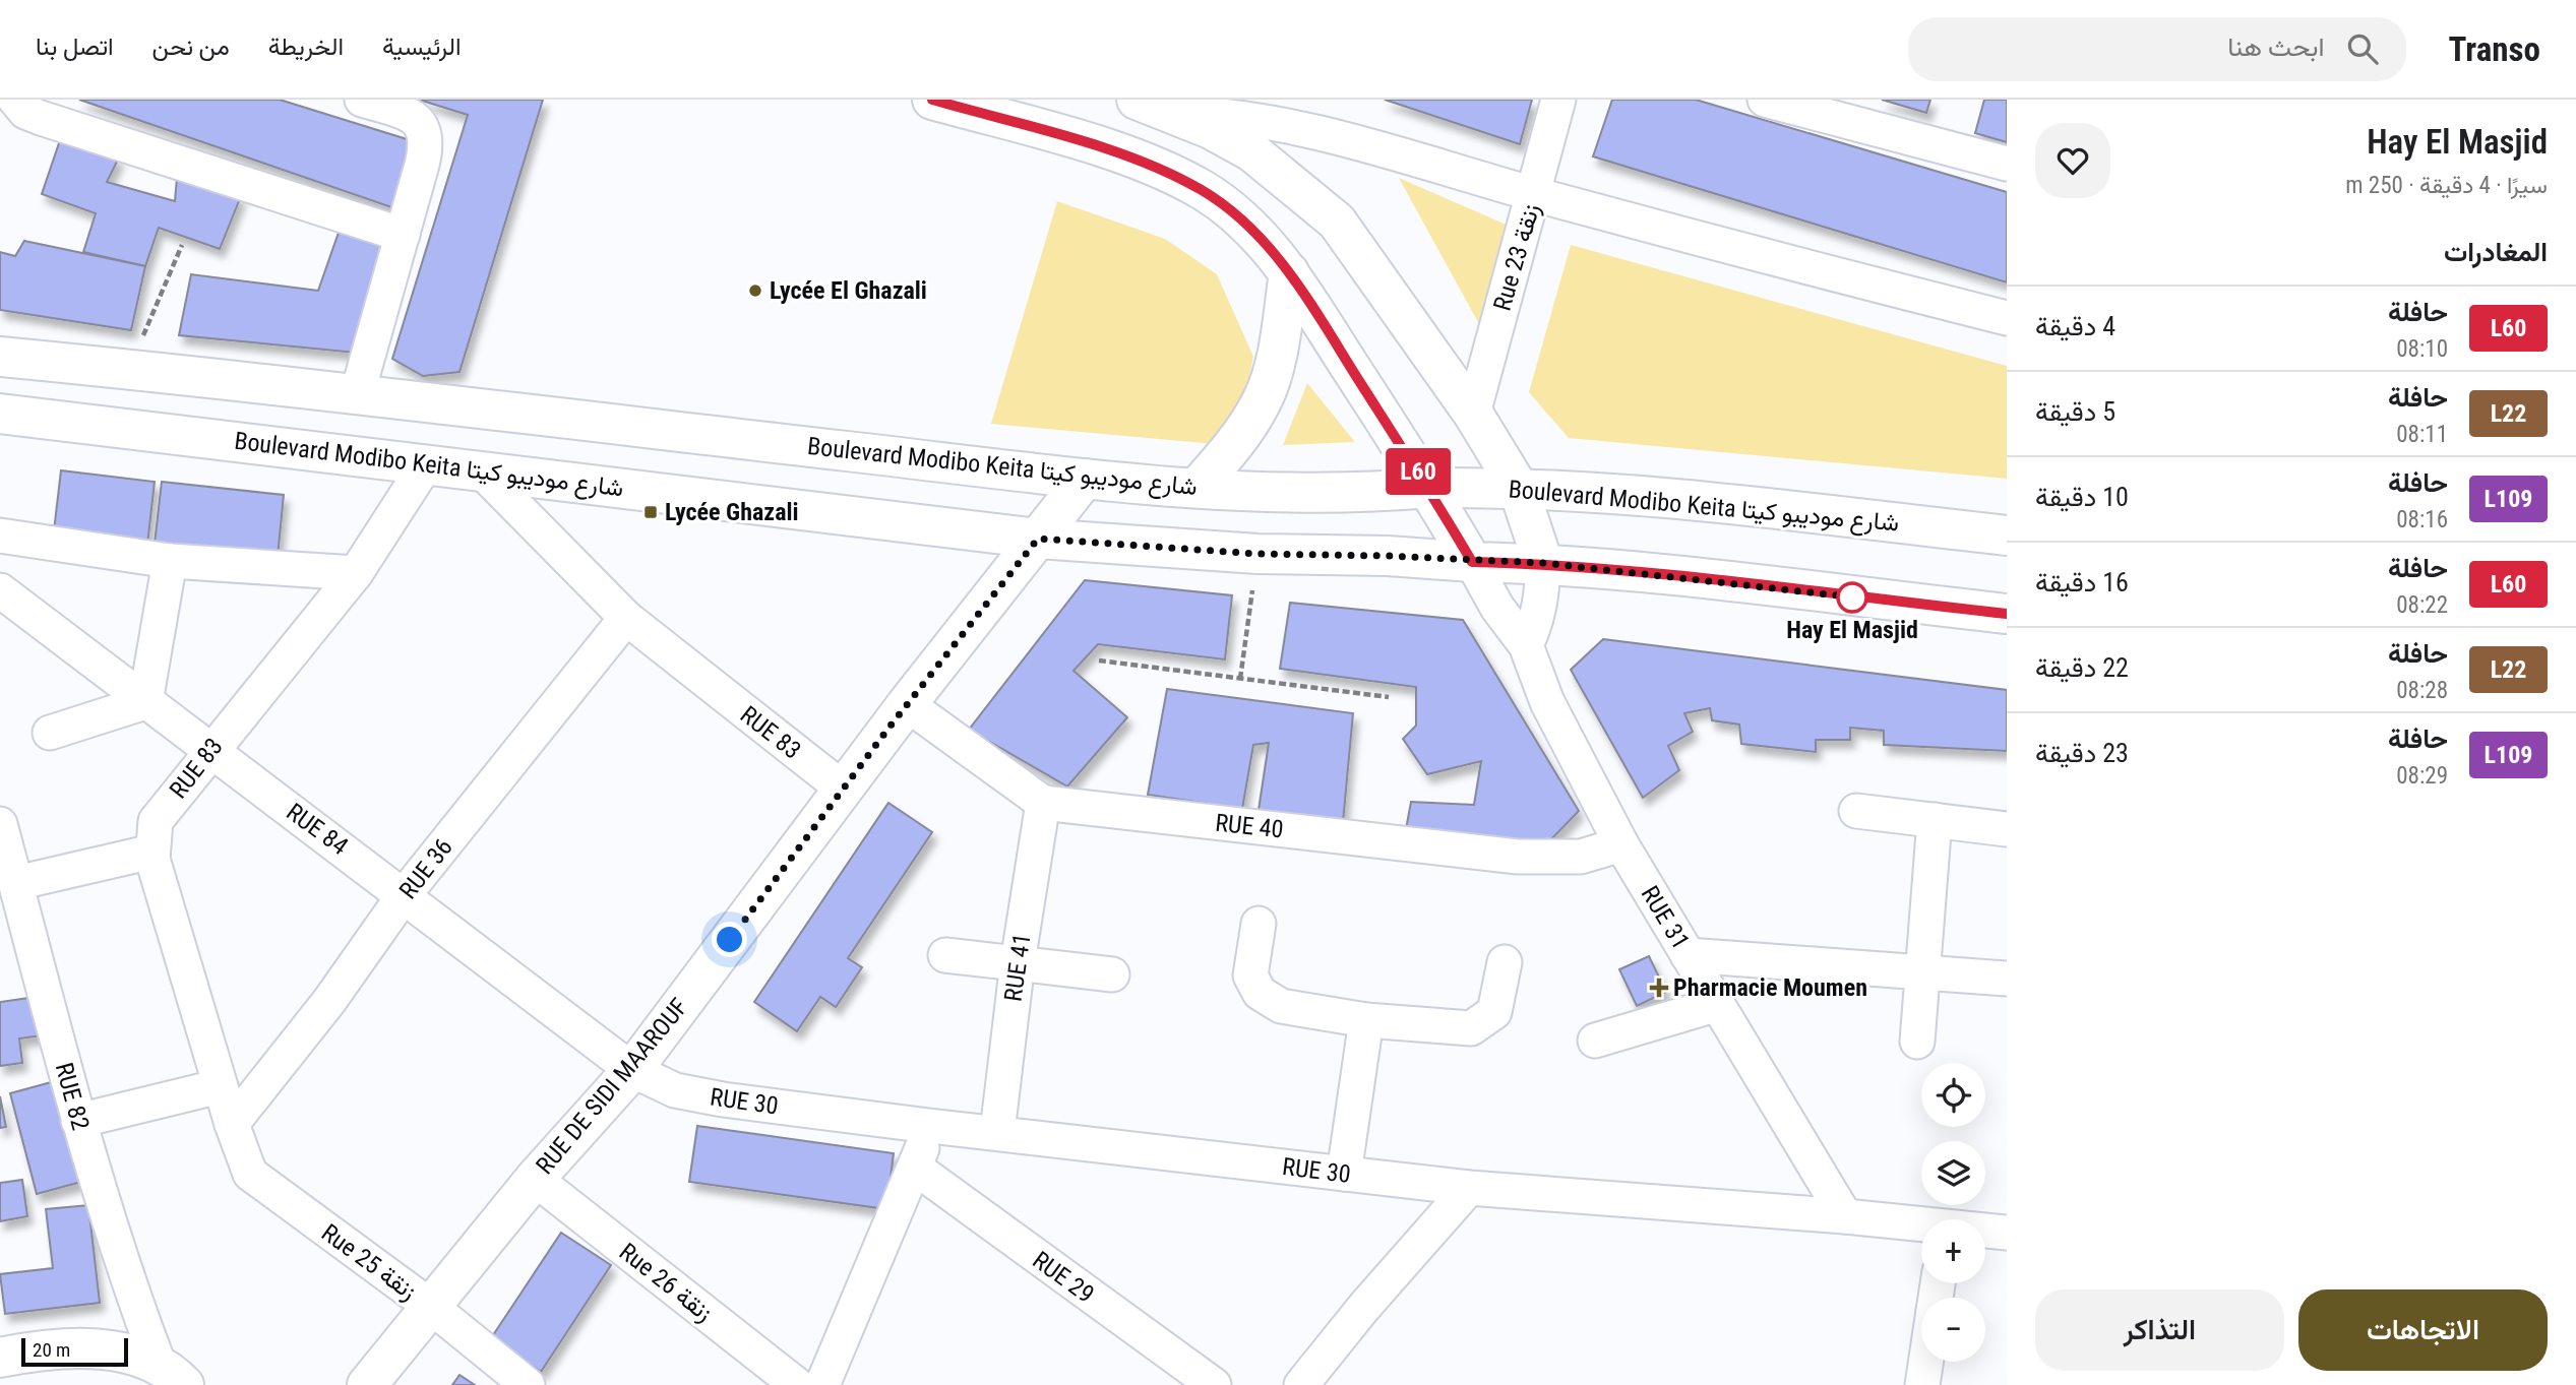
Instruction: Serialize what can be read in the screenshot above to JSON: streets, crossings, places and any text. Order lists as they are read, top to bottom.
{
  "streets": {
    "main road": ["Boulevard Modibo Keita شارع موديبو كيتا", "RUE DE SIDI MAAROUF"],
    "street": [
      "Rue 23 زنقة",
      "RUE 83",
      "RUE 40",
      "RUE 84",
      "RUE 36",
      "RUE 31",
      "RUE 41",
      "RUE 82",
      "RUE 30",
      "Rue 25 زنقة",
      "RUE 29",
      "Rue 26 زنقة"
    ]
  },
  "crossings": [
    ["Boulevard Modibo Keita شارع موديبو كيتا", "RUE 83"],
    ["Boulevard Modibo Keita شارع موديبو كيتا", "RUE 31"],
    ["Boulevard Modibo Keita شارع موديبو كيتا", "RUE DE SIDI MAAROUF"],
    ["RUE 83", "RUE 84"],
    ["RUE 83", "RUE 36"],
    ["RUE 83", "RUE DE SIDI MAAROUF"],
    ["RUE 83", "Rue 25 زنقة"],
    ["RUE 40", "RUE 31"],
    ["RUE 40", "RUE 41"],
    ["RUE 40", "RUE DE SIDI MAAROUF"],
    ["RUE 84", "RUE 36"],
    ["RUE 84", "RUE DE SIDI MAAROUF"],
    ["RUE 84", "RUE 30"],
    ["RUE 36", "Rue 25 زنقة"],
    ["RUE 31", "RUE 30"],
    ["RUE 41", "RUE 30"],
    ["RUE DE SIDI MAAROUF", "RUE 30"],
    ["RUE DE SIDI MAAROUF", "Rue 25 زنقة"],
    ["RUE DE SIDI MAAROUF", "Rue 26 زنقة"]
  ],
  "places": {
    "other": ["Lycée El Ghazali", "Hay El Masjid"],
    "transit": ["Lycée Ghazali"],
    "health": ["Pharmacie Moumen"]
  },
  "lines": ["bus line L60"],
  "scale_bar": "20 m",
  "page": {
    "header": "Transo",
    "search": "ابحث هنا",
    "nav": [
      "الرئيسية",
      "الخريطة",
      "من نحن",
      "اتصل بنا"
    ],
    "heading": [
      ["Hay El Masjid", "سيرًا · 4 دقيقة · 250 m"],
      "المغادرات"
    ],
    "on_map": "L60",
    "list": [
      {
        "mark": "L60",
        "name": "حافلة",
        "note": "08:10",
        "value": "4 دقيقة"
      },
      {
        "mark": "L22",
        "name": "حافلة",
        "note": "08:11",
        "value": "5 دقيقة"
      },
      {
        "mark": "L109",
        "name": "حافلة",
        "note": "08:16",
        "value": "10 دقيقة"
      },
      {
        "mark": "L60",
        "name": "حافلة",
        "note": "08:22",
        "value": "16 دقيقة"
      },
      {
        "mark": "L22",
        "name": "حافلة",
        "note": "08:28",
        "value": "22 دقيقة"
      },
      {
        "mark": "L109",
        "name": "حافلة",
        "note": "08:29",
        "value": "23 دقيقة"
      }
    ],
    "map_buttons": ["+", "−"],
    "buttons": ["الاتجاهات", "التذاكر"],
    "scale": "20 m"
  }
}
